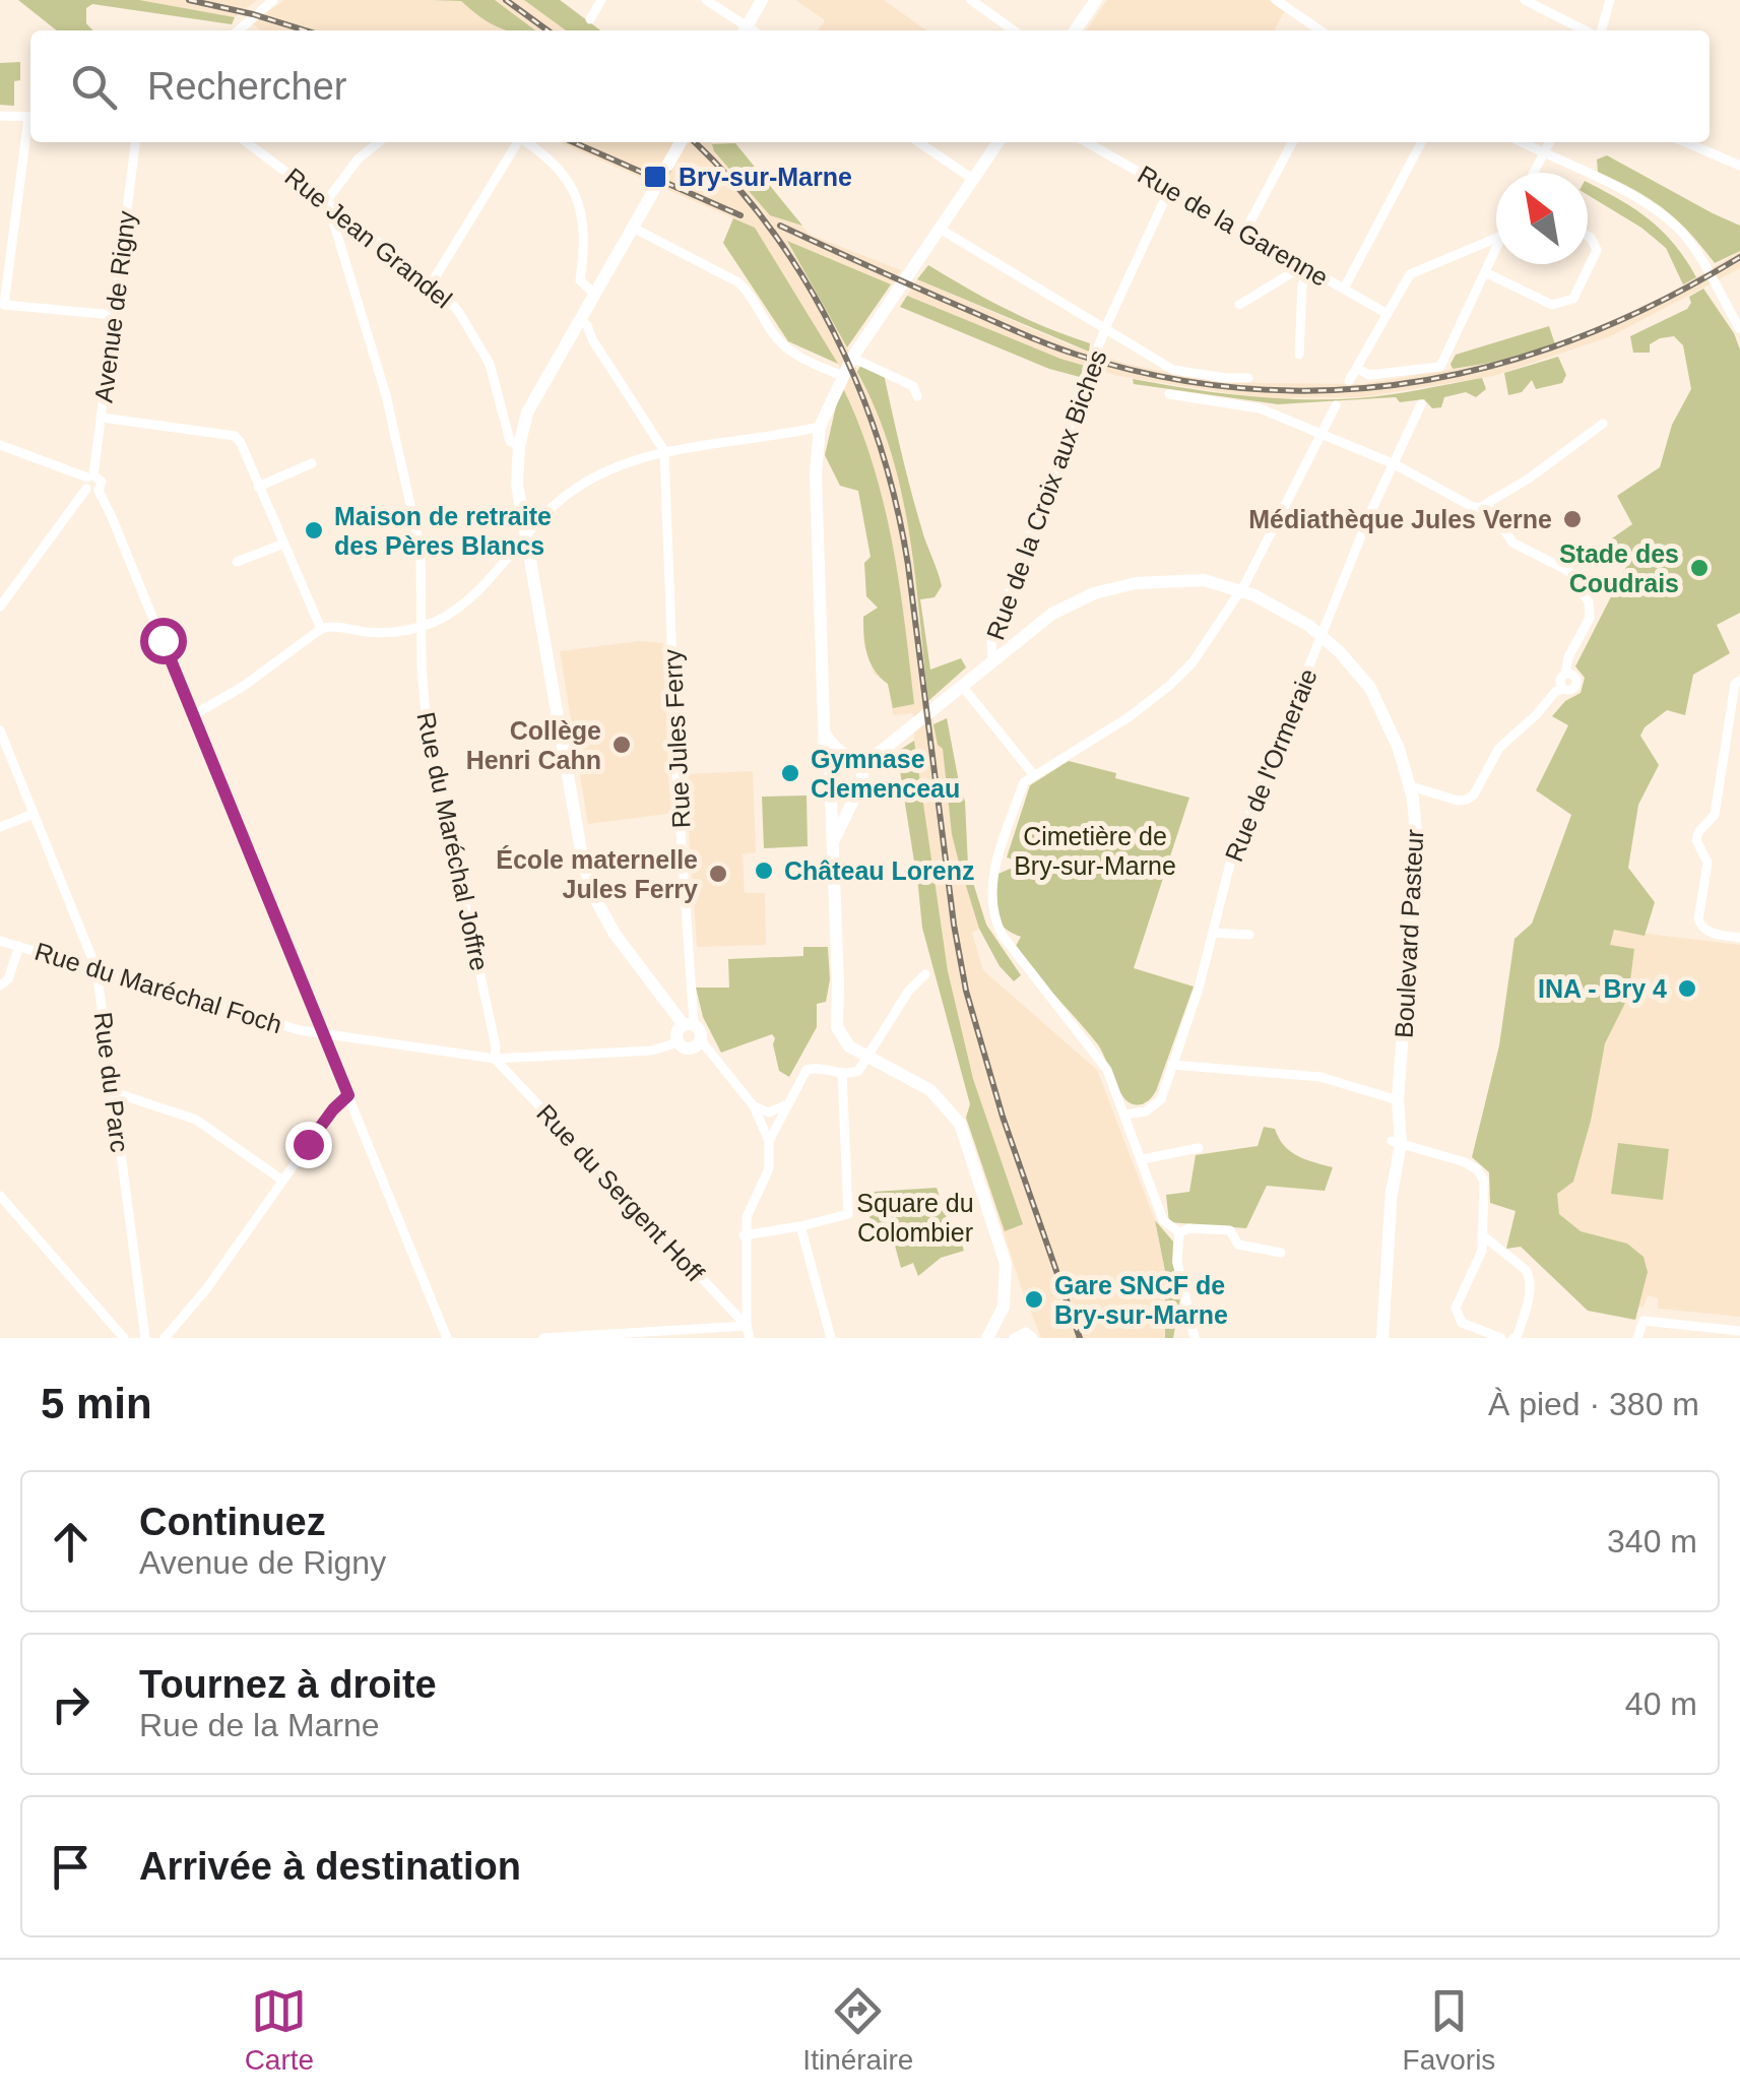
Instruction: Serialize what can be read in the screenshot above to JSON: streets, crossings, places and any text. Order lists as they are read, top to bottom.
{
  "streets": {
    "main road": ["Boulevard Pasteur"],
    "street": [
      "Rue de la Garenne",
      "Rue Jean Grandel",
      "Avenue de Rigny",
      "Rue de la Croix aux Biches",
      "Rue Jules Ferry",
      "Rue de l'Ormeraie",
      "Rue du Maréchal Joffre",
      "Rue du Maréchal Foch",
      "Rue du Parc",
      "Rue du Sergent Hoff"
    ]
  },
  "crossings": [
    ["Rue de la Garenne", "Rue de la Croix aux Biches"],
    ["Rue Jean Grandel", "Rue du Maréchal Joffre"],
    ["Rue de la Croix aux Biches", "Boulevard Pasteur"],
    ["Rue Jules Ferry", "Rue du Maréchal Foch"],
    ["Rue de l'Ormeraie", "Boulevard Pasteur"],
    ["Rue du Maréchal Joffre", "Rue du Maréchal Foch"],
    ["Rue du Maréchal Joffre", "Rue du Sergent Hoff"],
    ["Rue du Maréchal Foch", "Rue du Parc"],
    ["Rue du Maréchal Foch", "Rue du Sergent Hoff"]
  ],
  "parks": ["Cimetière de Bry-sur-Marne", "Square du Colombier"],
  "places": {
    "transit": ["Bry-sur-Marne"],
    "other": [
      "Médiathèque Jules Verne",
      "Maison de retraite des Pères Blancs",
      "Stade des Coudrais",
      "Collège Henri Cahn",
      "Gymnase Clemenceau",
      "Château Lorenz",
      "École maternelle Jules Ferry",
      "INA - Bry 4",
      "Gare SNCF de Bry-sur-Marne"
    ]
  },
  "north": "top left",
  "page": {
    "search": "Rechercher",
    "heading": ["5 min", "À pied · 380 m"],
    "list": [
      ["Continuez", "Avenue de Rigny", "340 m"],
      ["Tournez à droite", "Rue de la Marne", "40 m"],
      "Arrivée à destination"
    ],
    "nav": ["Carte", "Itinéraire", "Favoris"]
  }
}
